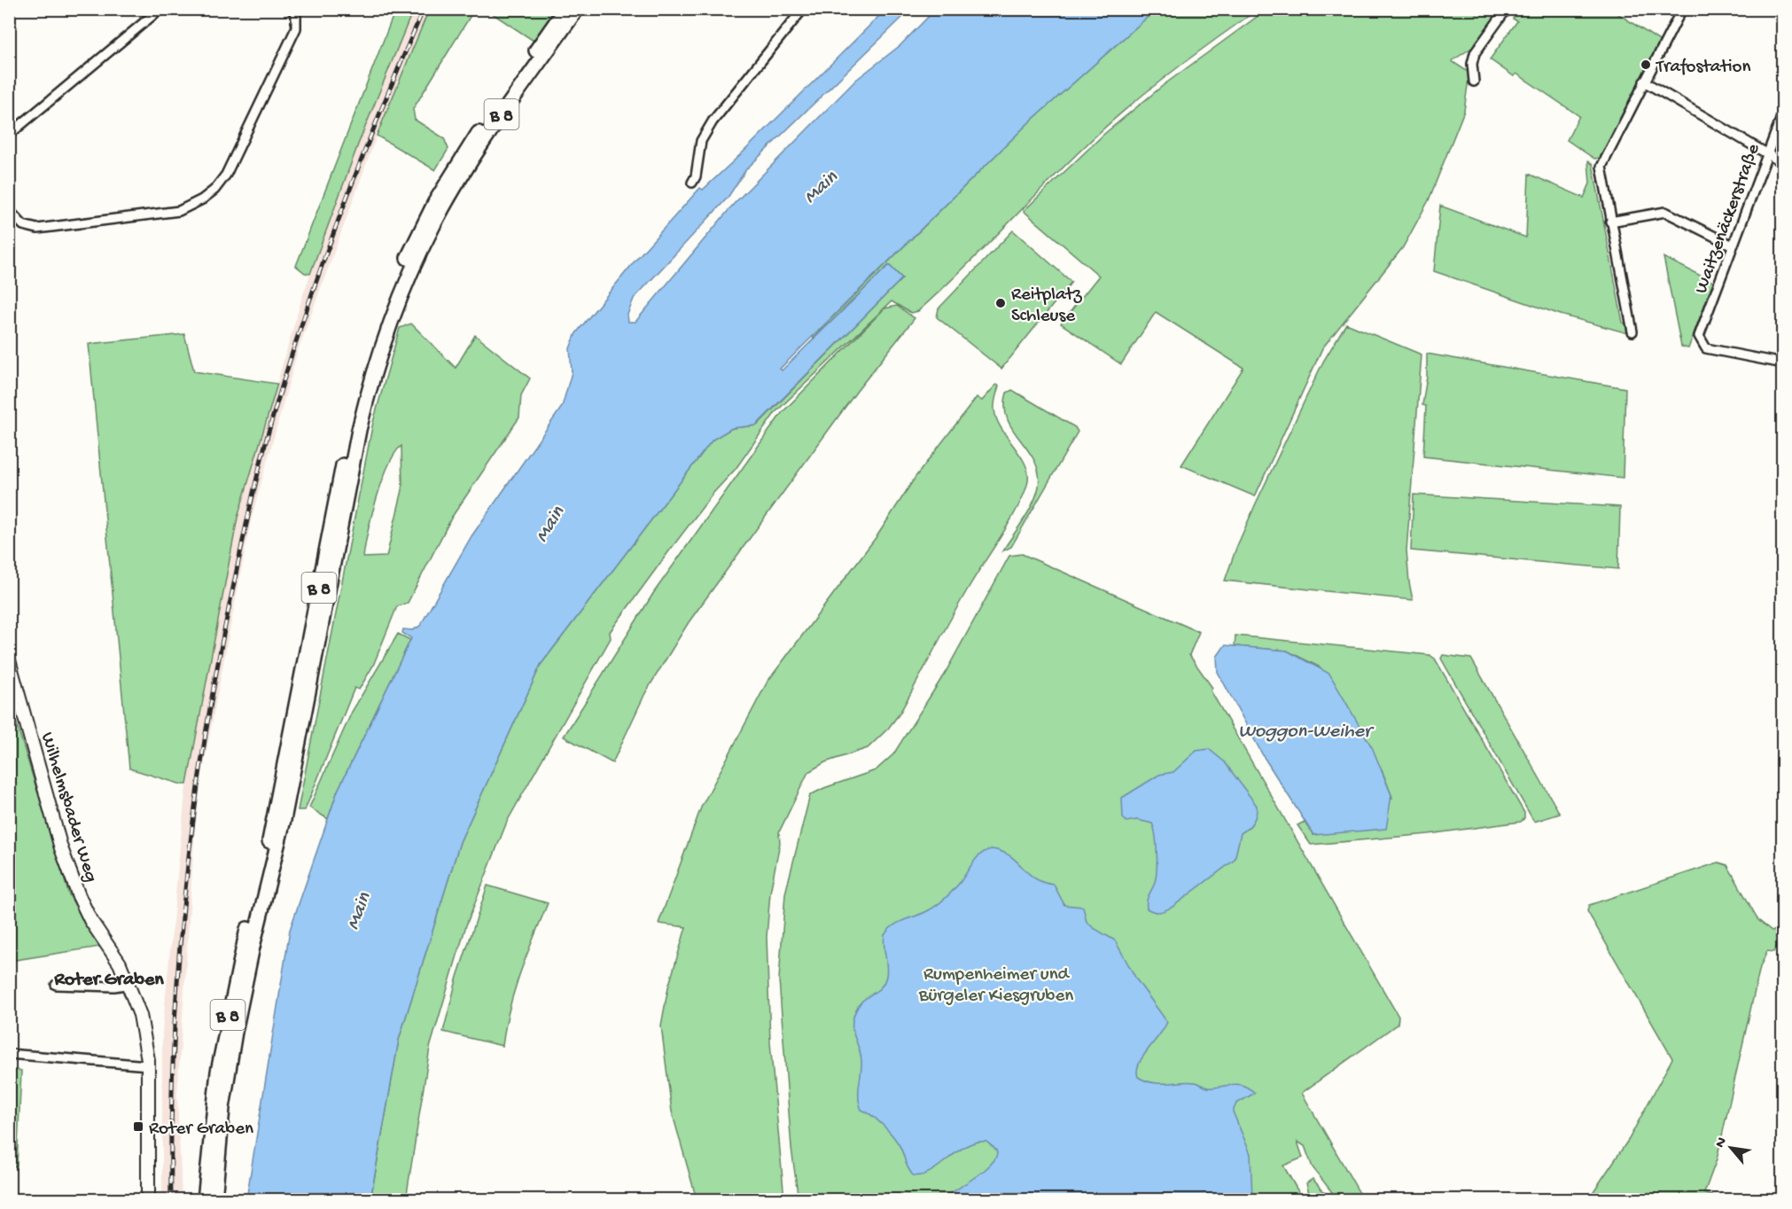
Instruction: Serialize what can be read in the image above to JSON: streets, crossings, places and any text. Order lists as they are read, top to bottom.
{
  "streets": {
    "main road": ["B 8"],
    "street": ["Waitzenäckerstraße", "Wilhelmsbader Weg"]
  },
  "districts": ["Roter Graben"],
  "water": ["Main", "Woggon-Weiher"],
  "parks": ["Rumpenheimer und Bürgeler Kiesgruben"],
  "places": {
    "other": ["Trafostation", "Reitplatz Schleuse"],
    "transit": ["Roter Graben"]
  },
  "north": "top left"
}
